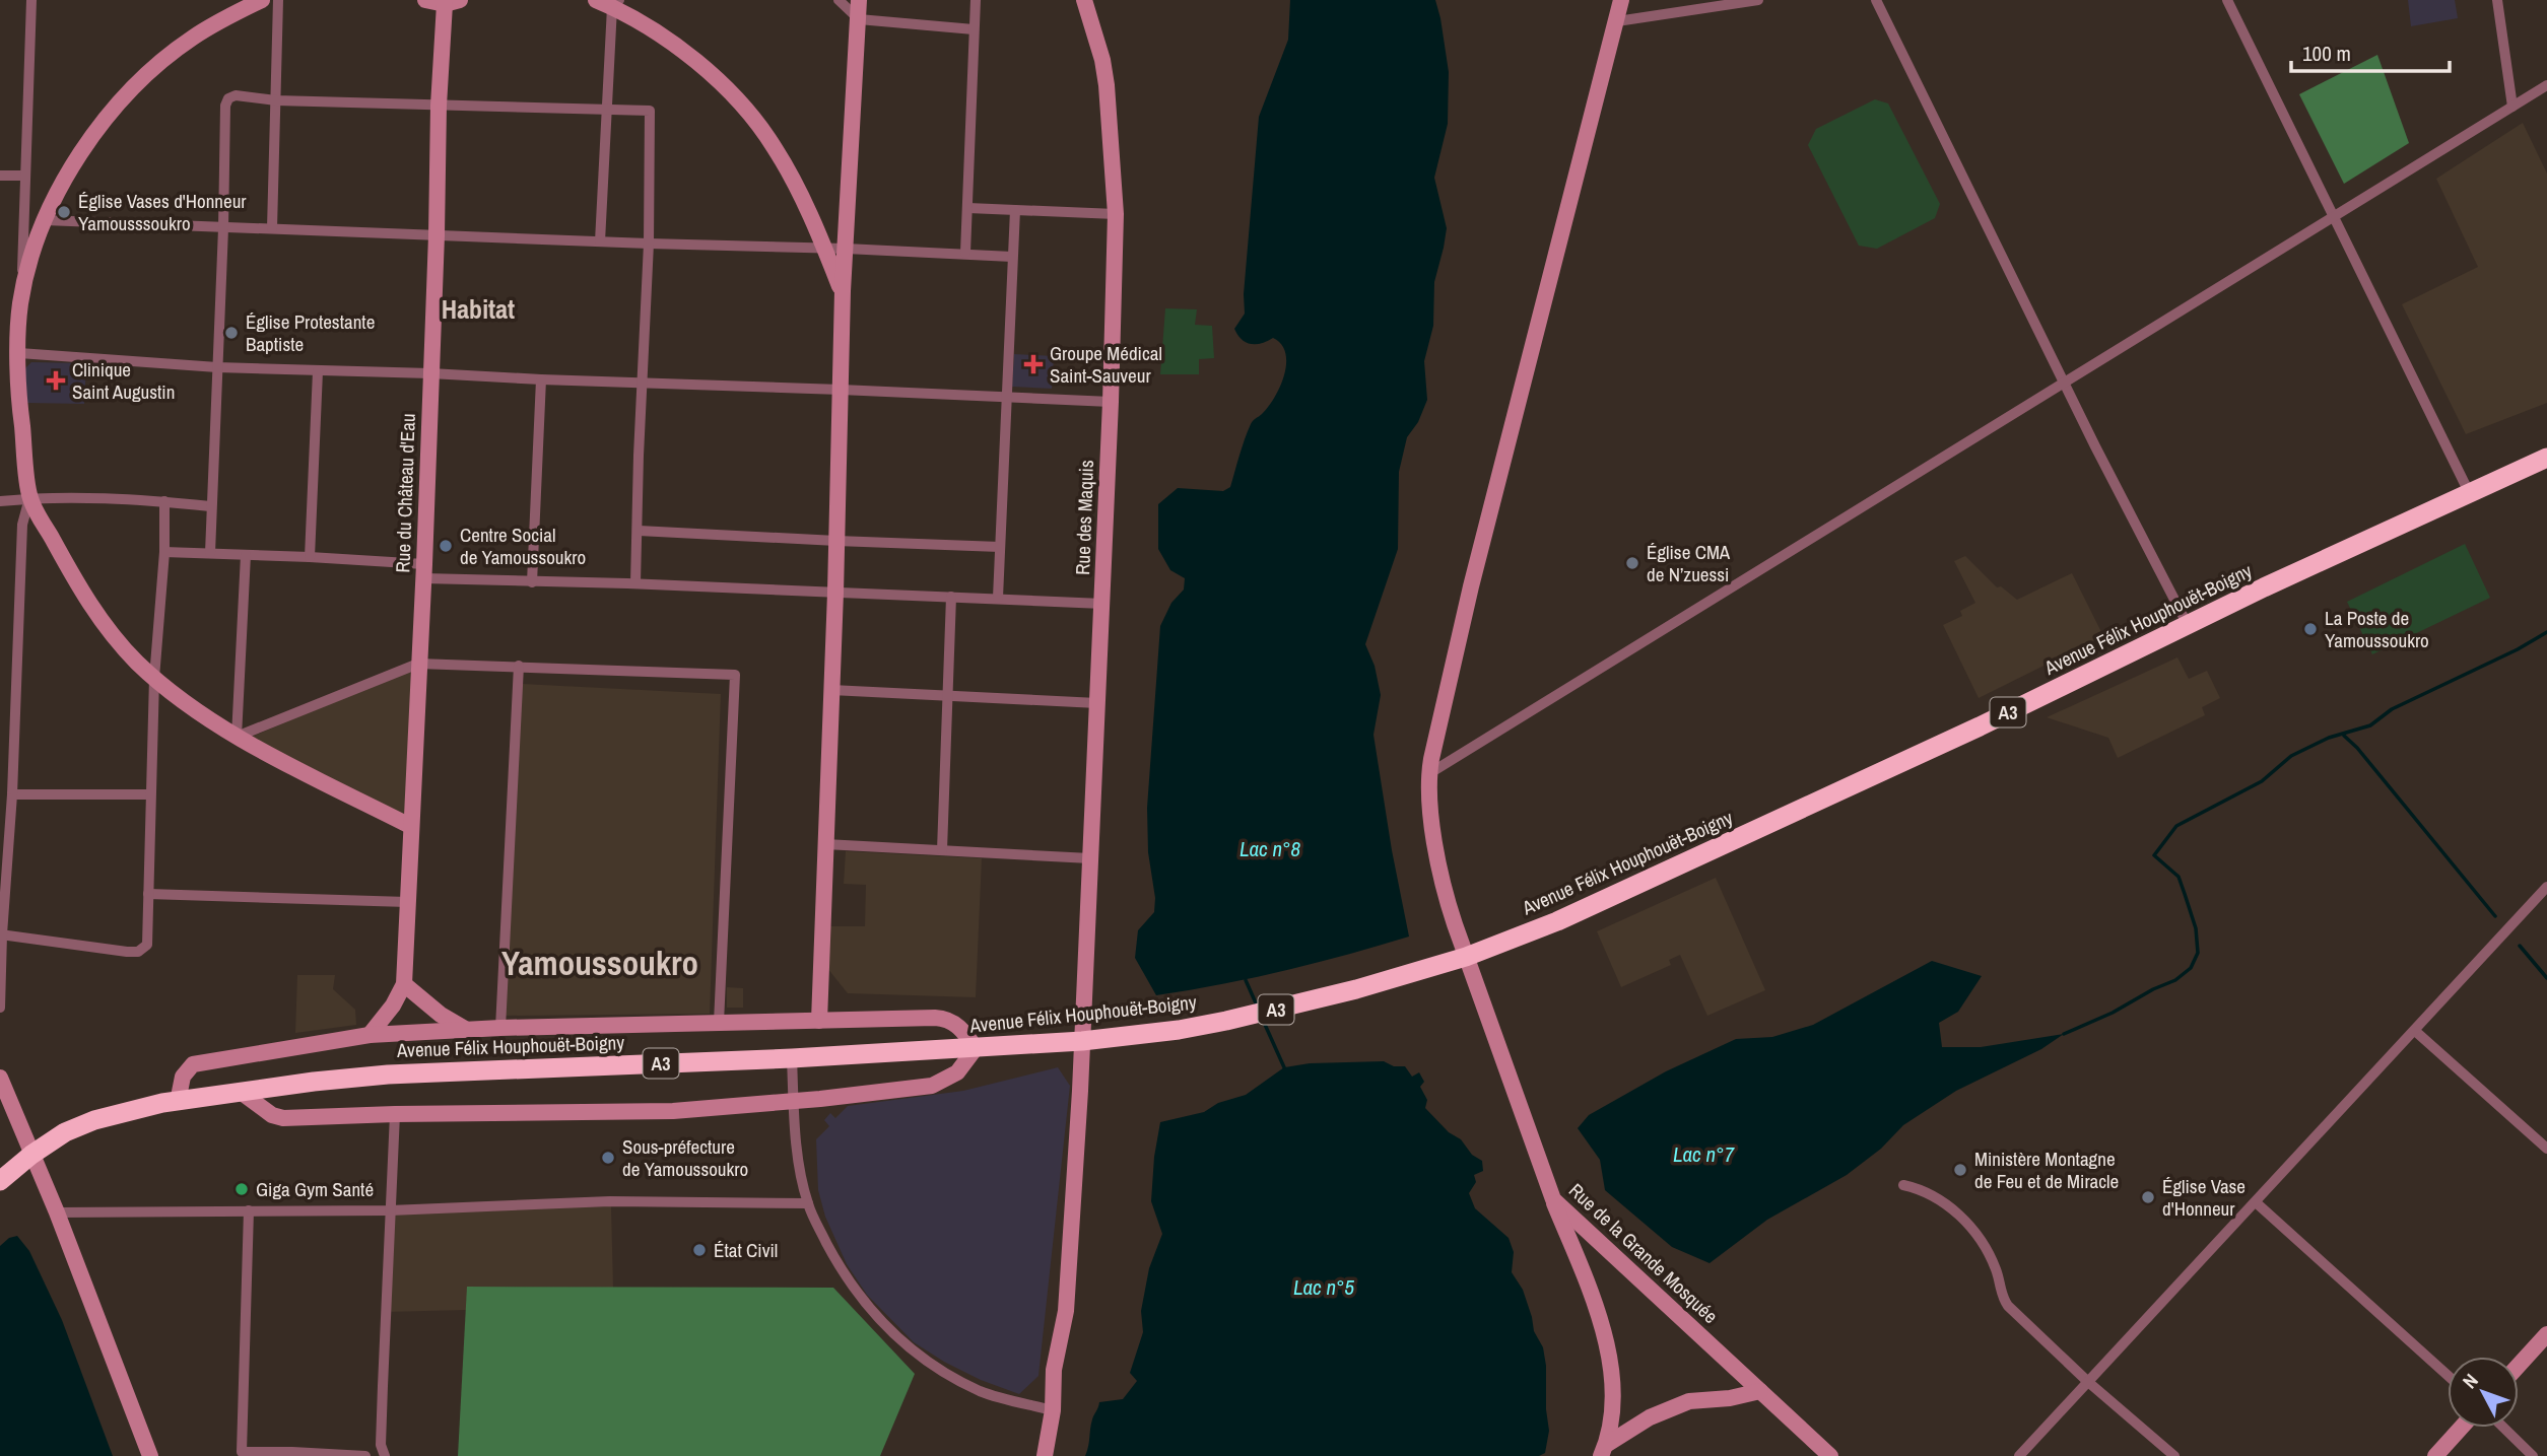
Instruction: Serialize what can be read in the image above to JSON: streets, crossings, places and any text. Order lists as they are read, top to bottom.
{
  "streets": {
    "highway": ["Avenue Félix Houphouët-Boigny", "A3"],
    "street": ["Rue du Château d'Eau", "Rue des Maquis", "Rue de la Grande Mosquée"]
  },
  "crossings": [
    ["Rue des Maquis", "Avenue Félix Houphouët-Boigny"],
    ["Avenue Félix Houphouët-Boigny", "A3"],
    ["Avenue Félix Houphouët-Boigny", "Rue de la Grande Mosquée"]
  ],
  "districts": ["Habitat", "Yamoussoukro"],
  "water": ["Lac n°8", "Lac n°7", "Lac n°5"],
  "places": {
    "other": [
      "Église Vases d'Honneur Yamousssoukro",
      "Église Protestante Baptiste",
      "Centre Social de Yamoussoukro",
      "Église CMA de N’zuessi",
      "La Poste de Yamoussoukro",
      "Sous-préfecture de Yamoussoukro",
      "Ministère Montagne de Feu et de Miracle",
      "Giga Gym Santé",
      "Église Vase d'Honneur",
      "État Civil"
    ],
    "health": ["Groupe Médical Saint-Sauveur", "Clinique Saint Augustin"]
  },
  "scale_bar": "100 m",
  "north": "top left"
}
